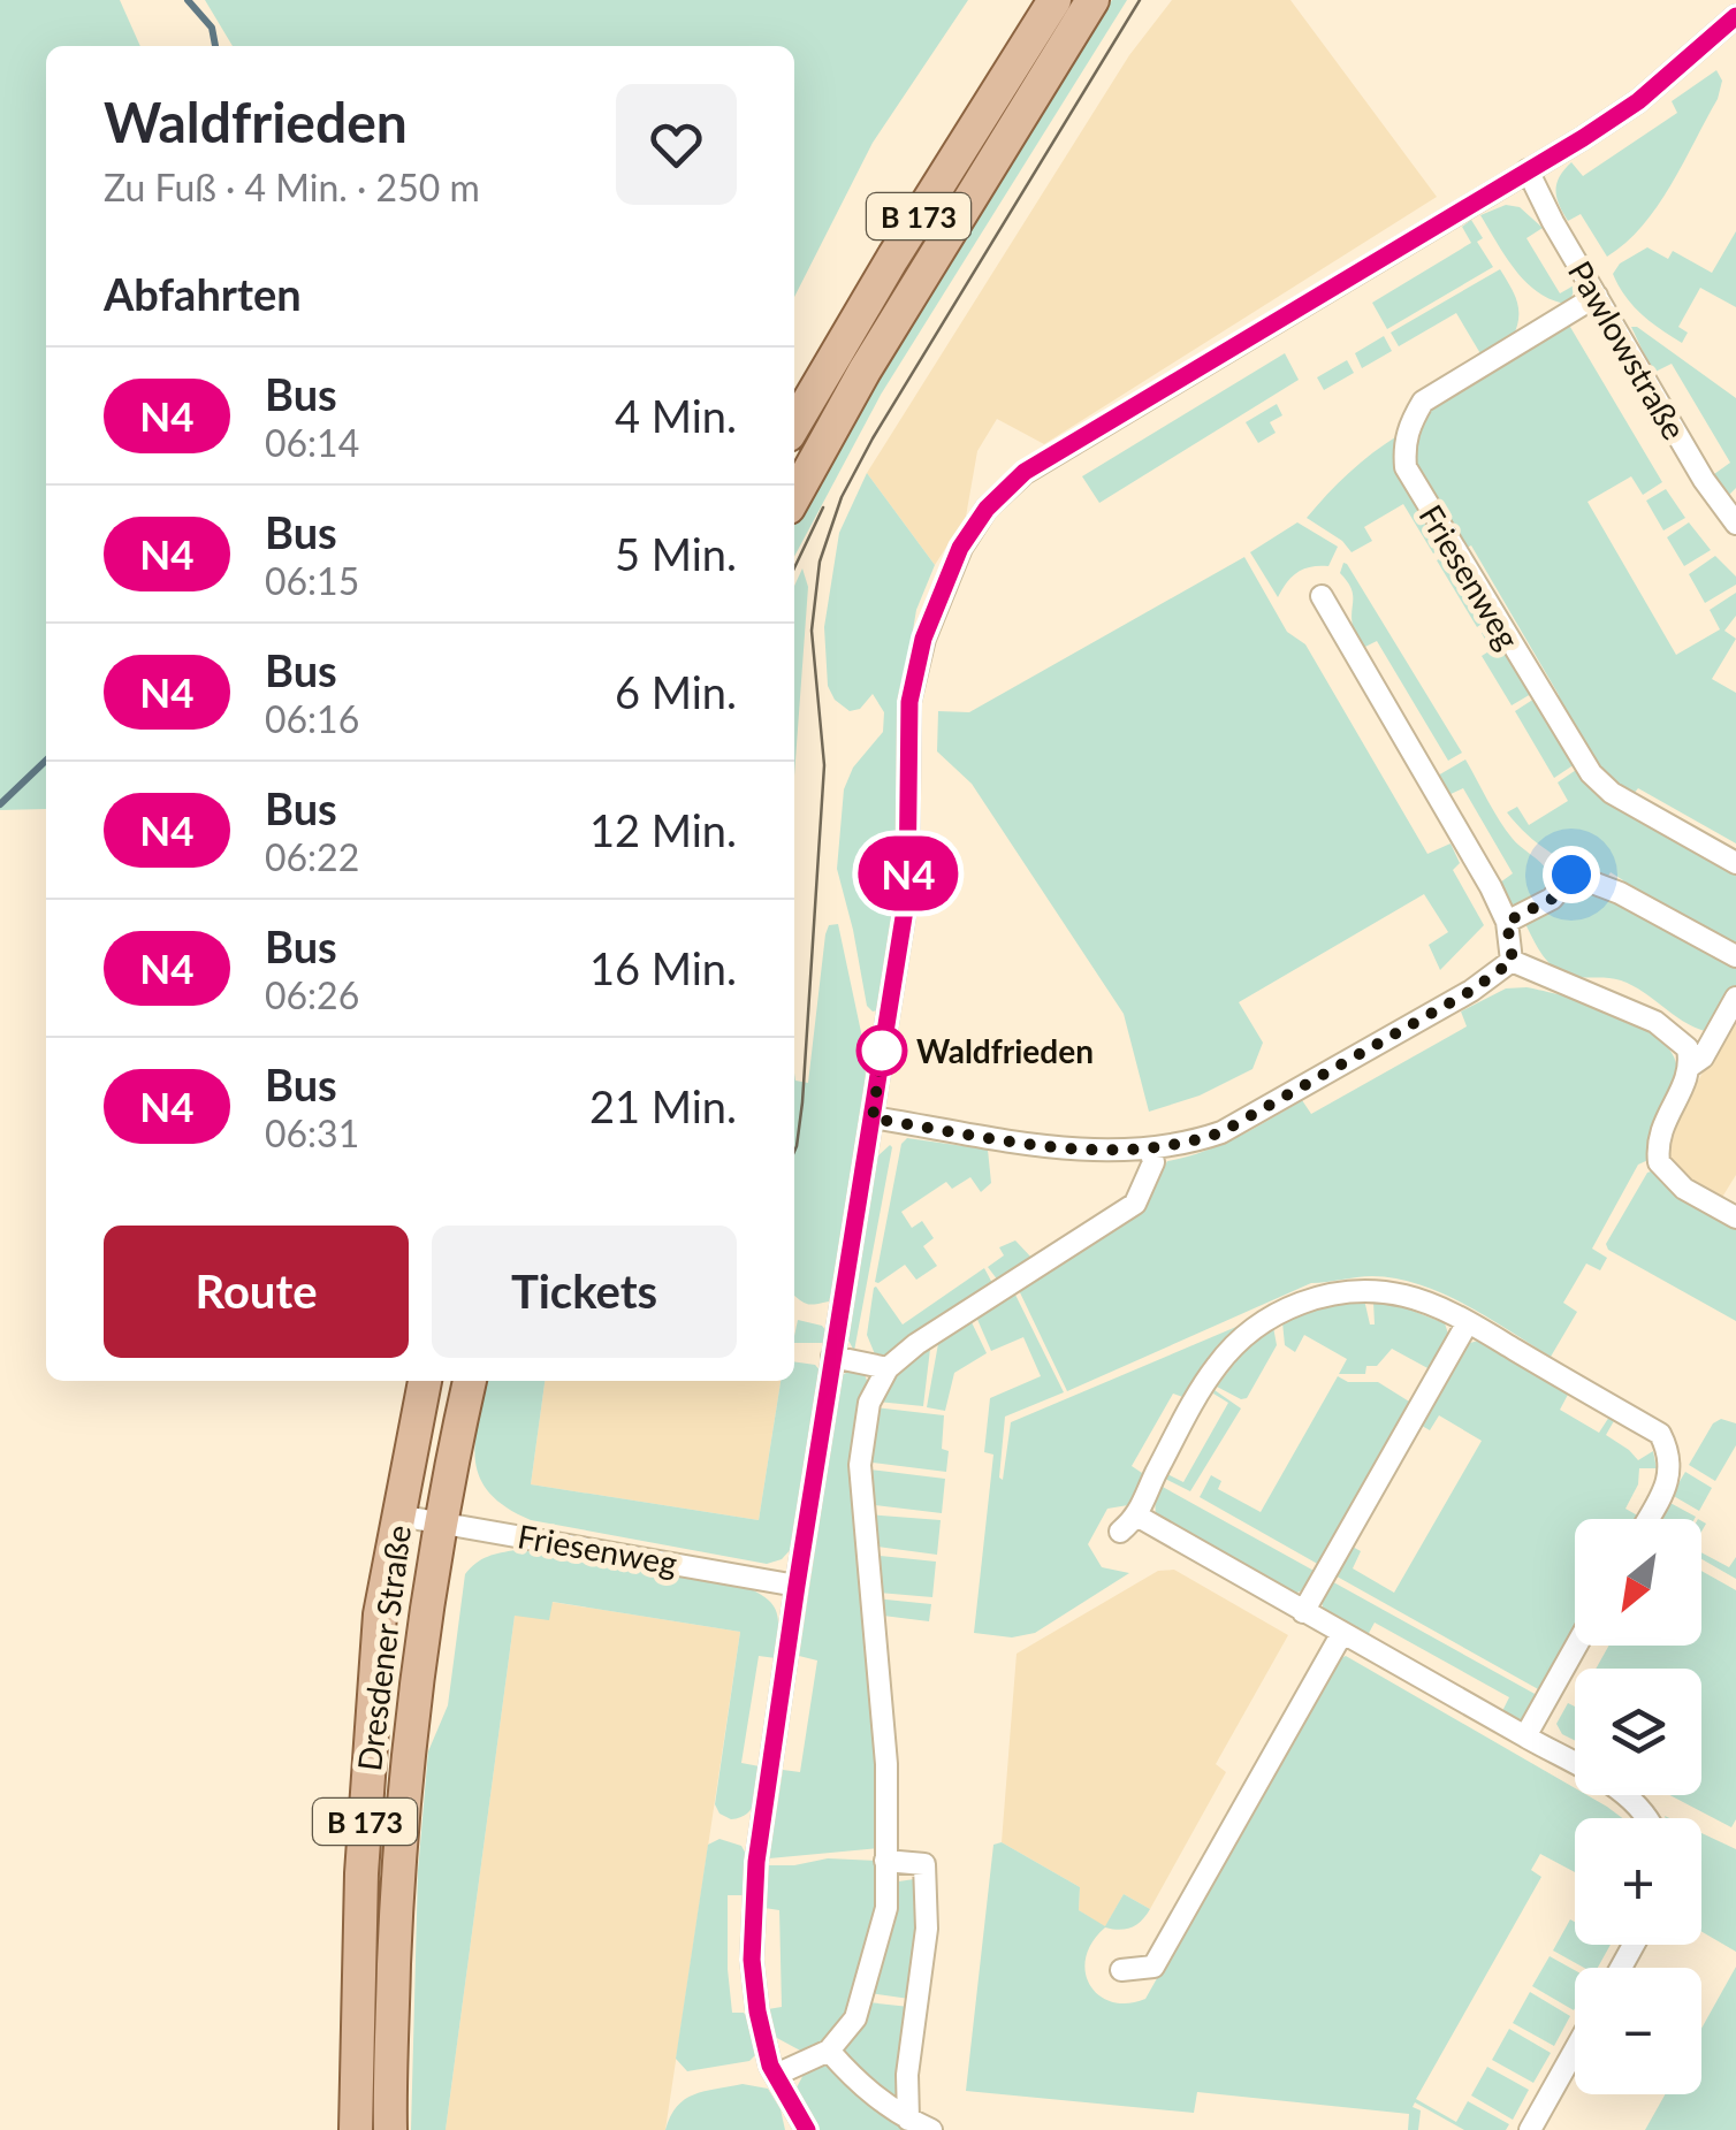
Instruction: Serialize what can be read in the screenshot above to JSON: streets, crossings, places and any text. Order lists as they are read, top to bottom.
{
  "streets": {
    "main road": ["B 173", "Dresdener Straße"],
    "street": ["Pawlowstraße", "Friesenweg"]
  },
  "crossings": [
    ["B 173", "Friesenweg"],
    ["Pawlowstraße", "Friesenweg"],
    ["Friesenweg", "Dresdener Straße"]
  ],
  "places": ["Waldfrieden"],
  "lines": ["bus line N4"],
  "north": "bottom left",
  "page": {
    "on_map": "N4",
    "heading": [
      ["Waldfrieden", "Zu Fuß · 4 Min. · 250 m"],
      "Abfahrten"
    ],
    "list": [
      {
        "mark": "N4",
        "name": "Bus",
        "note": "06:14",
        "value": "4 Min."
      },
      {
        "mark": "N4",
        "name": "Bus",
        "note": "06:15",
        "value": "5 Min."
      },
      {
        "mark": "N4",
        "name": "Bus",
        "note": "06:16",
        "value": "6 Min."
      },
      {
        "mark": "N4",
        "name": "Bus",
        "note": "06:22",
        "value": "12 Min."
      },
      {
        "mark": "N4",
        "name": "Bus",
        "note": "06:26",
        "value": "16 Min."
      },
      {
        "mark": "N4",
        "name": "Bus",
        "note": "06:31",
        "value": "21 Min."
      }
    ],
    "buttons": ["Route", "Tickets"],
    "map_buttons": ["+", "−"]
  }
}
